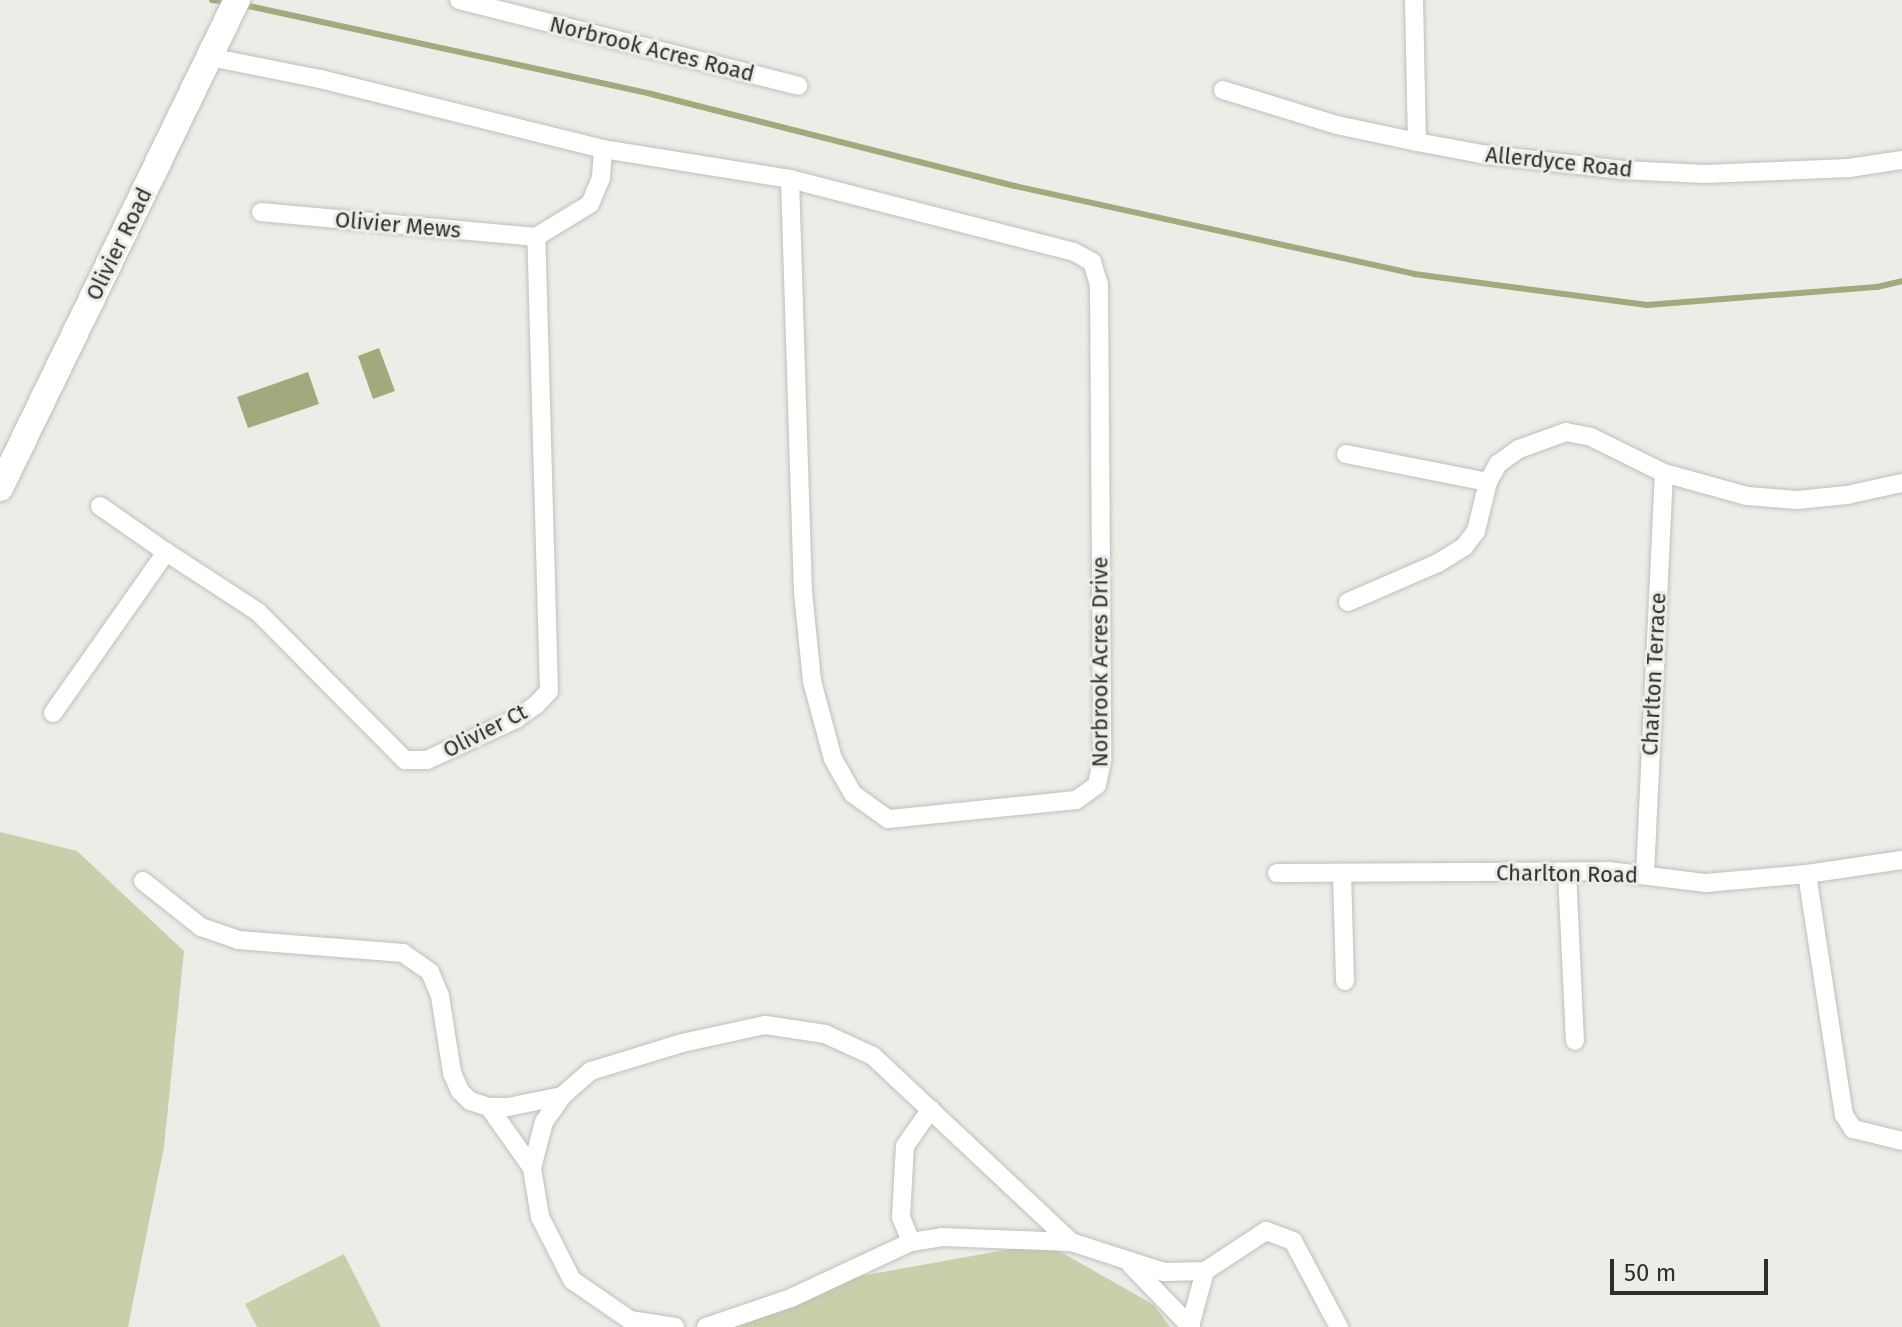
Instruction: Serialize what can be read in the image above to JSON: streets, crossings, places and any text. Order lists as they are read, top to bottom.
{
  "streets": {
    "main road": ["Olivier Road"],
    "street": [
      "Norbrook Acres Road",
      "Allerdyce Road",
      "Olivier Mews",
      "Norbrook Acres Drive",
      "Charlton Terrace",
      "Olivier Ct",
      "Charlton Road"
    ]
  },
  "crossings": [
    ["Olivier Mews", "Olivier Ct"],
    ["Charlton Terrace", "Charlton Road"]
  ],
  "scale_bar": "50 m"
}
